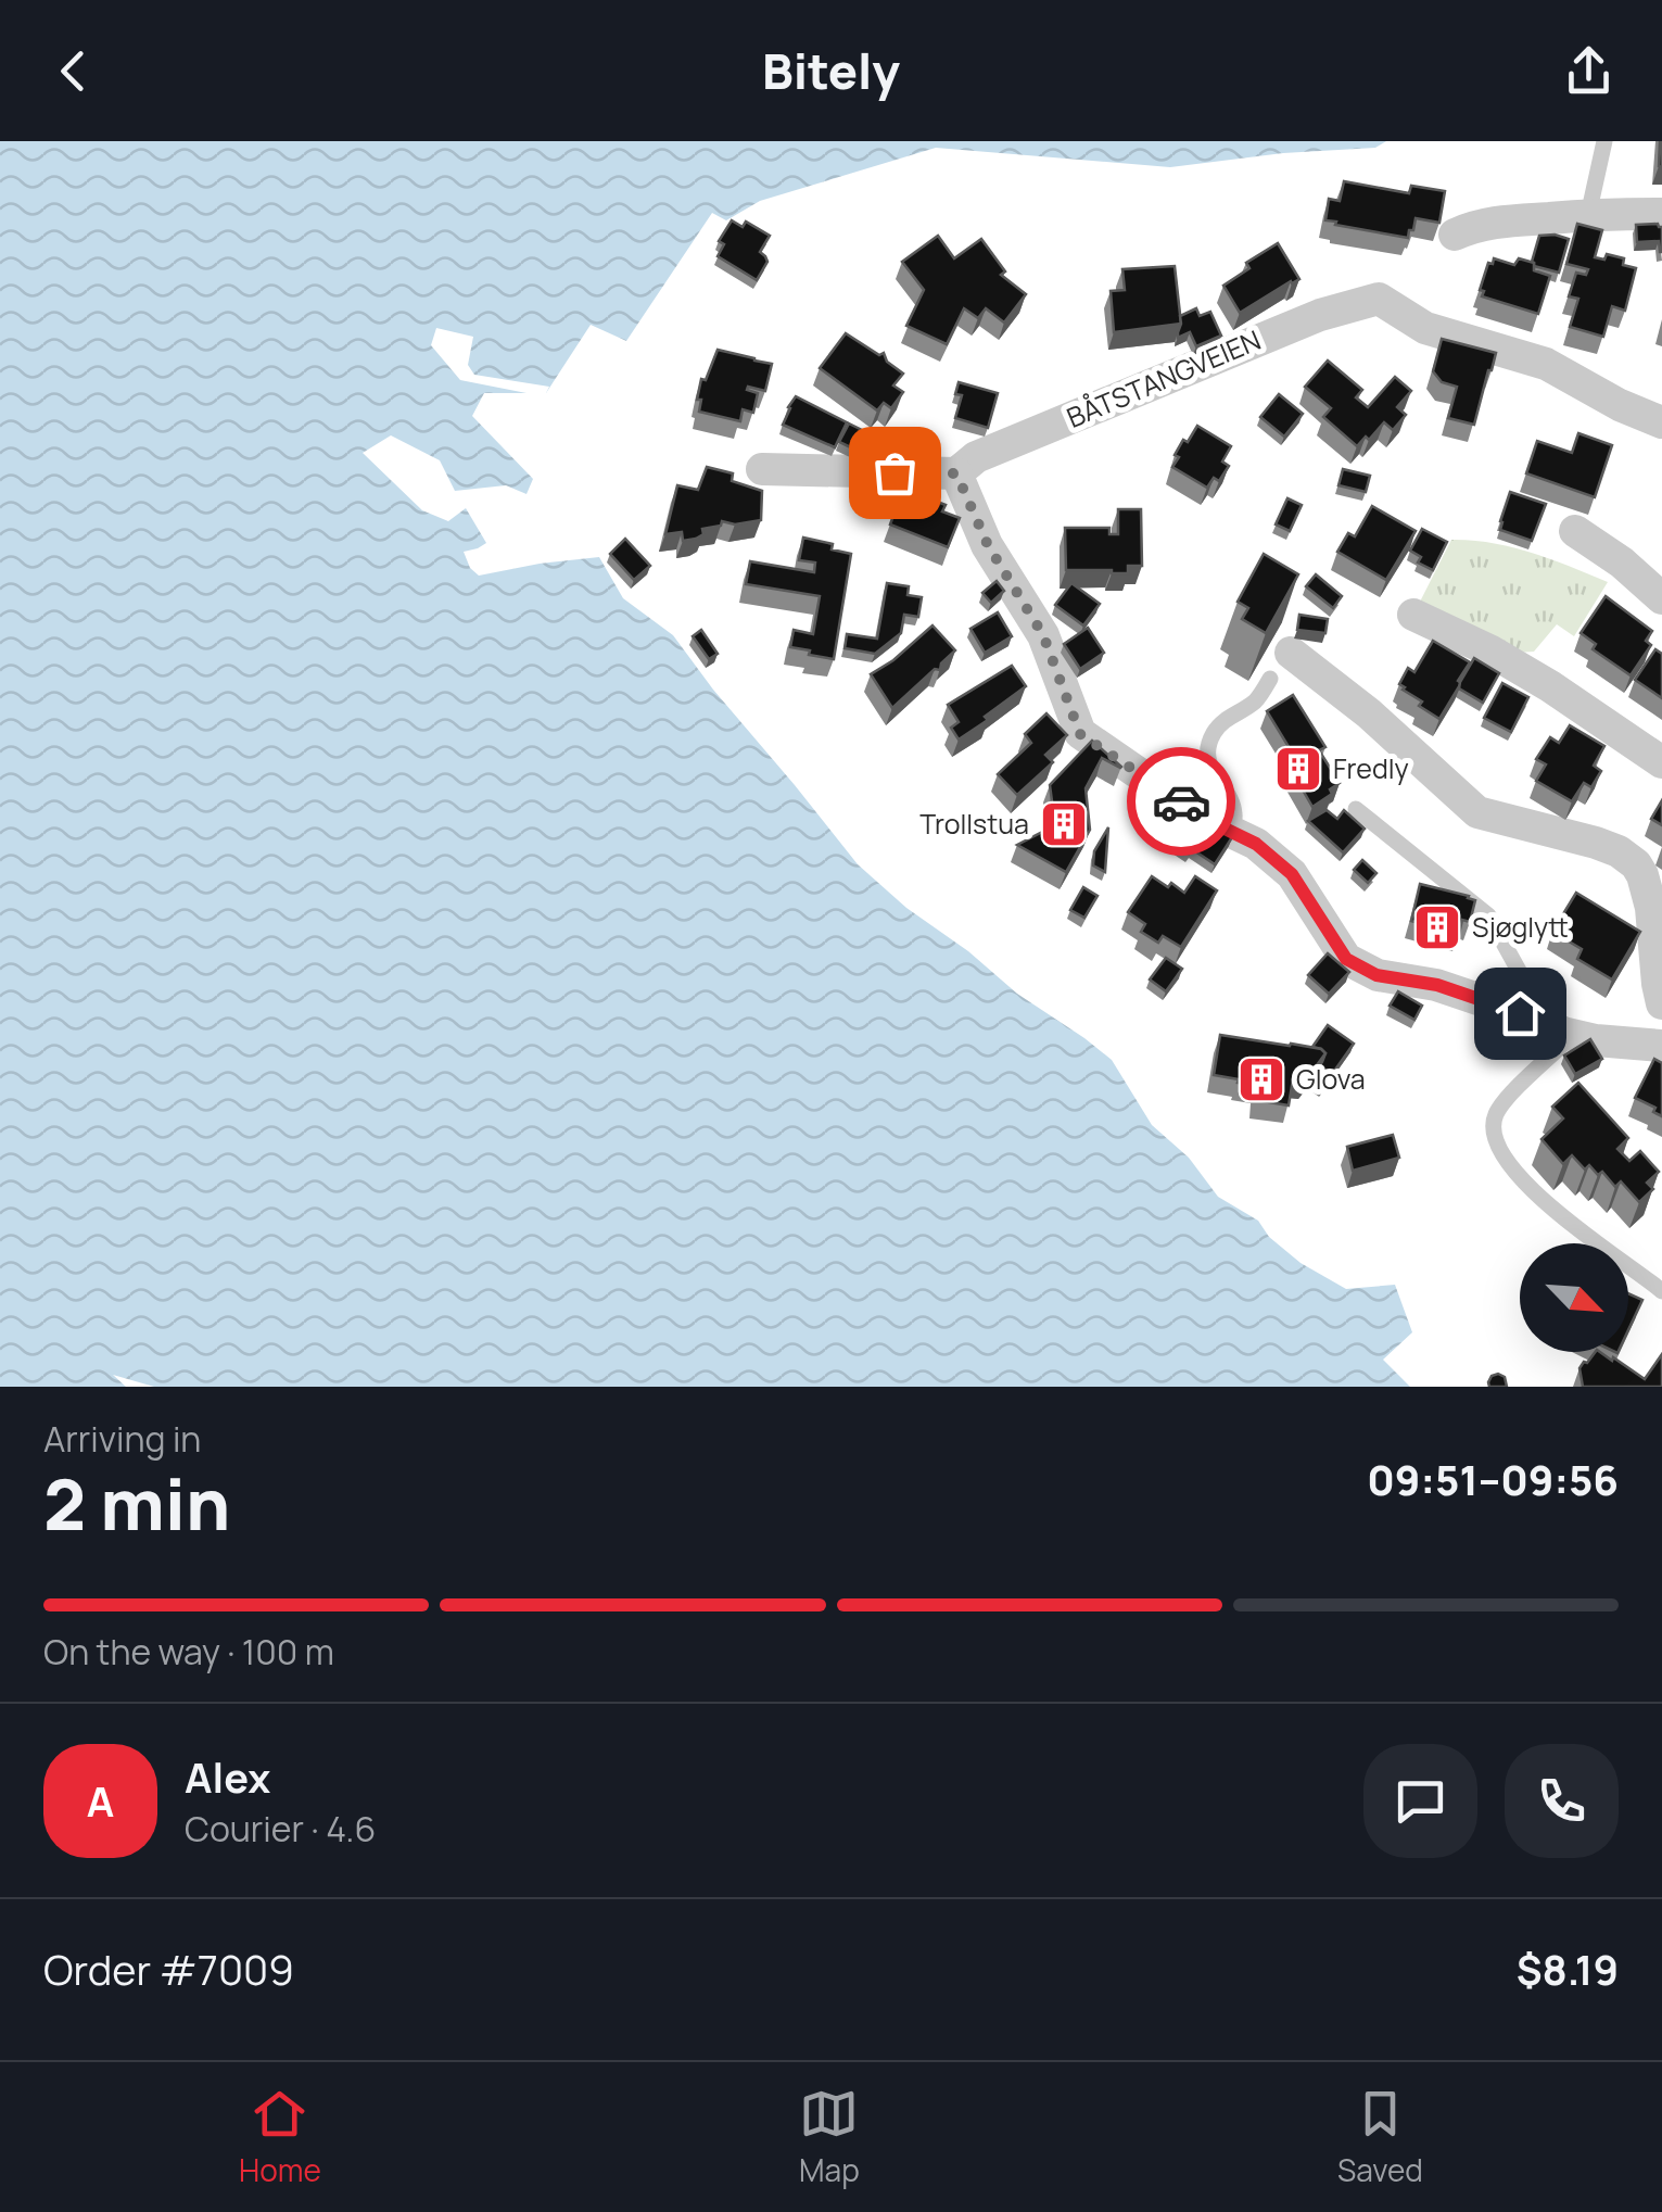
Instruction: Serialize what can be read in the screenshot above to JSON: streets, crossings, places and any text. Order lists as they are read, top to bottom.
{
  "streets": {
    "street": ["BÅTSTANGVEIEN"]
  },
  "places": {
    "building": [
      "Fredly",
      "Trollstua",
      "Sjøglytt",
      "Glova"
    ]
  },
  "north": "bottom right",
  "page": {
    "header": "Bitely",
    "heading": ["2 min", "Arriving in", "09:51–09:56"],
    "panel": [
      "Alex",
      "Courier · 4.6",
      "Order #7009",
      "$8.19"
    ],
    "bar": "On the way · 100 m",
    "round": "A",
    "tabs": ["Home", "Map", "Saved"]
  }
}
